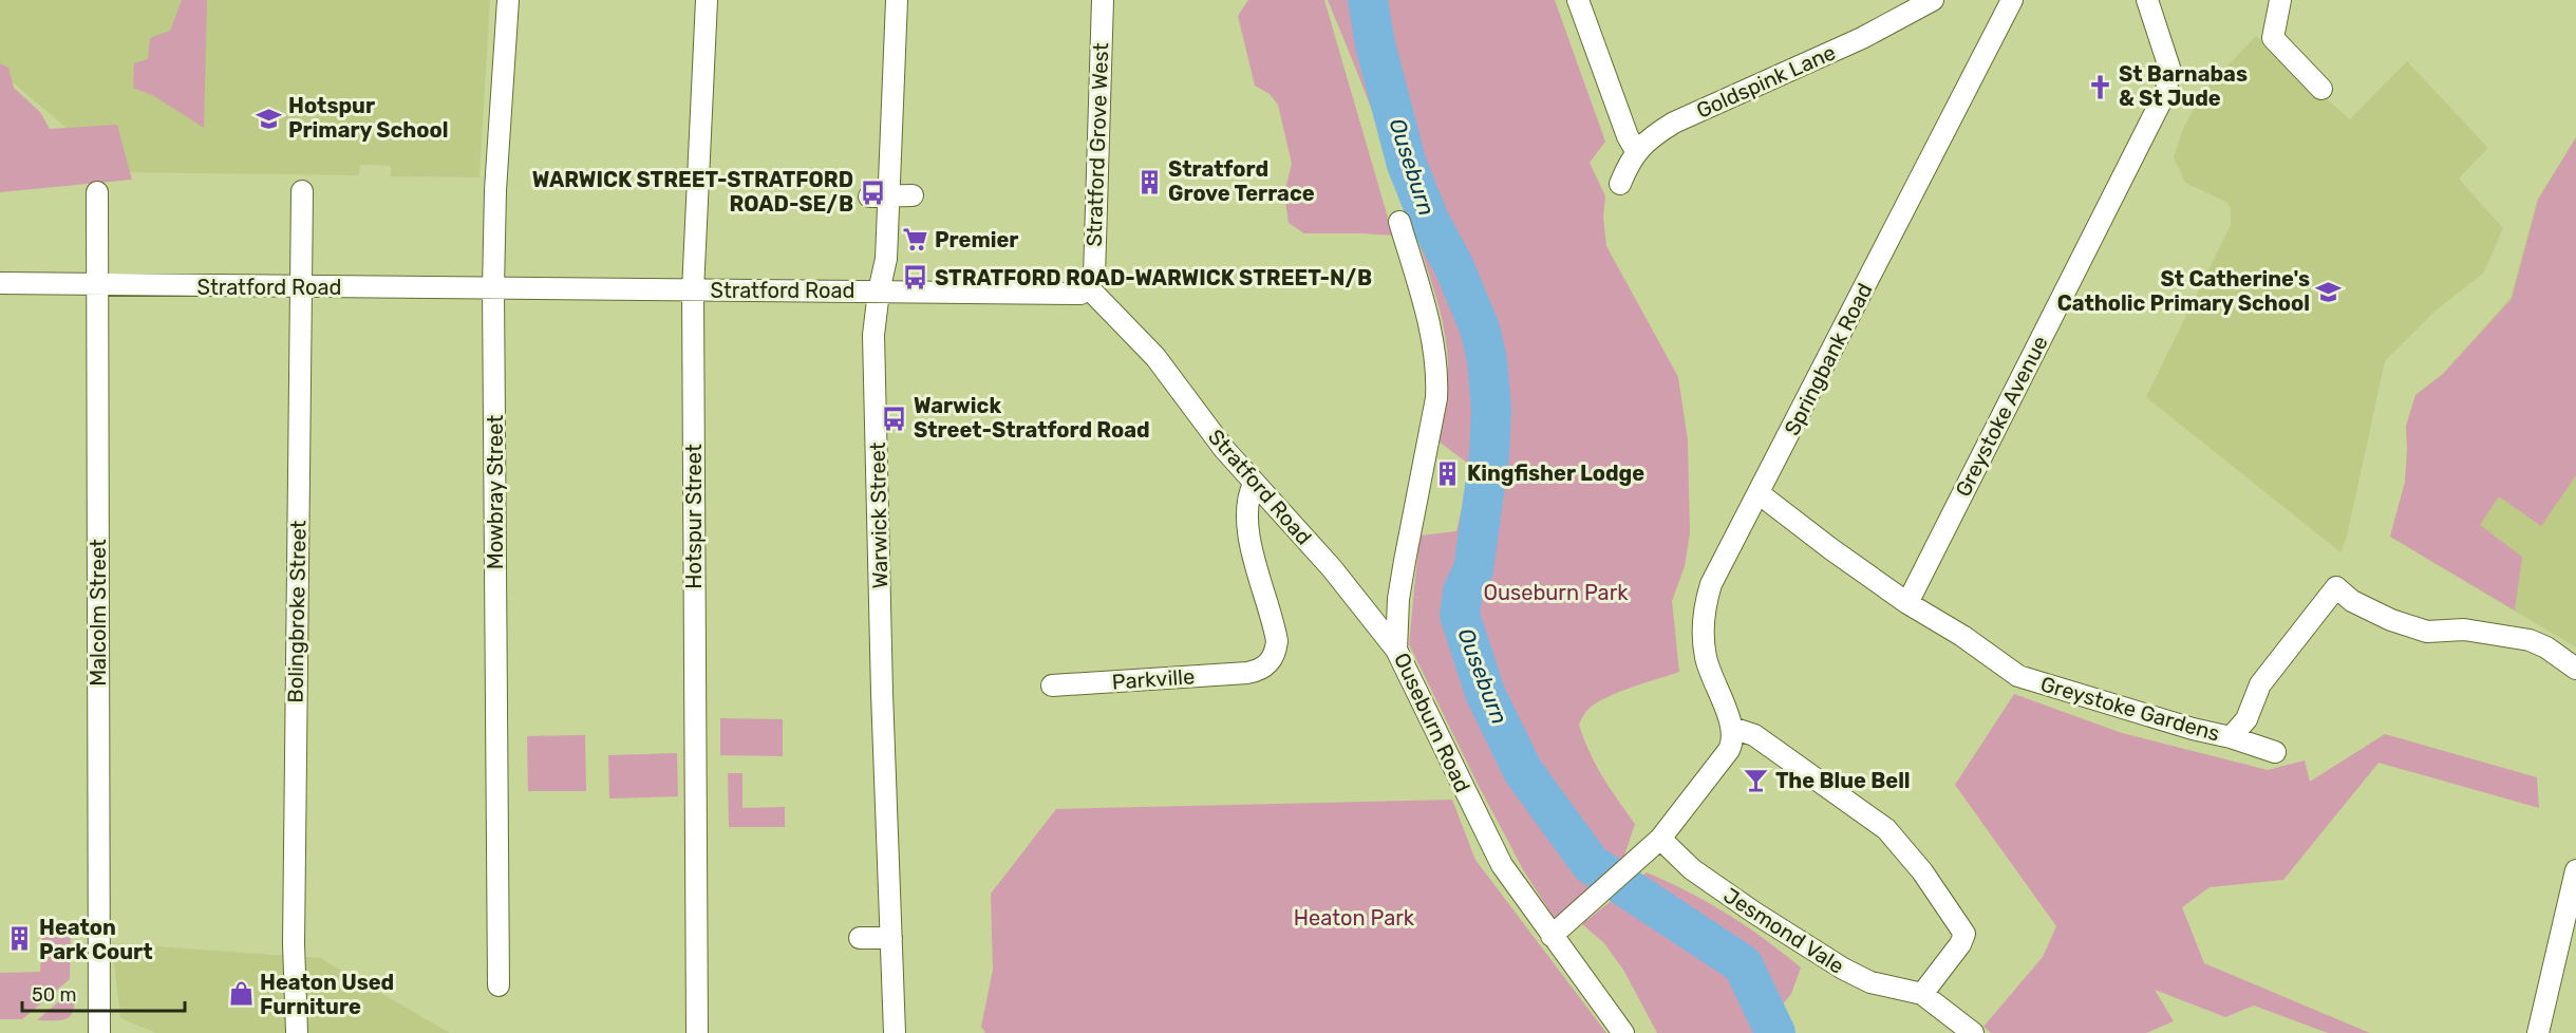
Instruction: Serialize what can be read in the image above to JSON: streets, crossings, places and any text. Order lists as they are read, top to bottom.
{
  "streets": {
    "street": [
      "Goldspink Lane",
      "Stratford Grove West",
      "Stratford Road",
      "Springbank Road",
      "Greystoke Avenue",
      "Mowbray Street",
      "Warwick Street",
      "Hotspur Street",
      "Bolingbroke Street",
      "Malcolm Street",
      "Parkville",
      "Greystoke Gardens",
      "Ouseburn Road",
      "Jesmond Vale"
    ]
  },
  "crossings": [
    ["Stratford Grove West", "Stratford Road"],
    ["Stratford Road", "Mowbray Street"],
    ["Stratford Road", "Warwick Street"],
    ["Stratford Road", "Hotspur Street"],
    ["Stratford Road", "Bolingbroke Street"],
    ["Stratford Road", "Malcolm Street"],
    ["Stratford Road", "Parkville"],
    ["Stratford Road", "Ouseburn Road"],
    ["Springbank Road", "Greystoke Gardens"],
    ["Greystoke Avenue", "Greystoke Gardens"]
  ],
  "water": ["Ouseburn"],
  "parks": ["Ouseburn Park", "Heaton Park"],
  "places": {
    "church": ["St Barnabas & St Jude"],
    "school or university": ["Hotspur Primary School", "St Catherine's Catholic Primary School"],
    "building": ["Stratford Grove Terrace", "Kingfisher Lodge", "Heaton Park Court"],
    "bus stop": ["WARWICK STREET-STRATFORD ROAD-SE/B", "STRATFORD ROAD-WARWICK STREET-N/B", "Warwick Street-Stratford Road"],
    "supermarket": ["Premier"],
    "bar": ["The Blue Bell"],
    "shop": ["Heaton Used Furniture"]
  },
  "scale_bar": "50 m"
}
